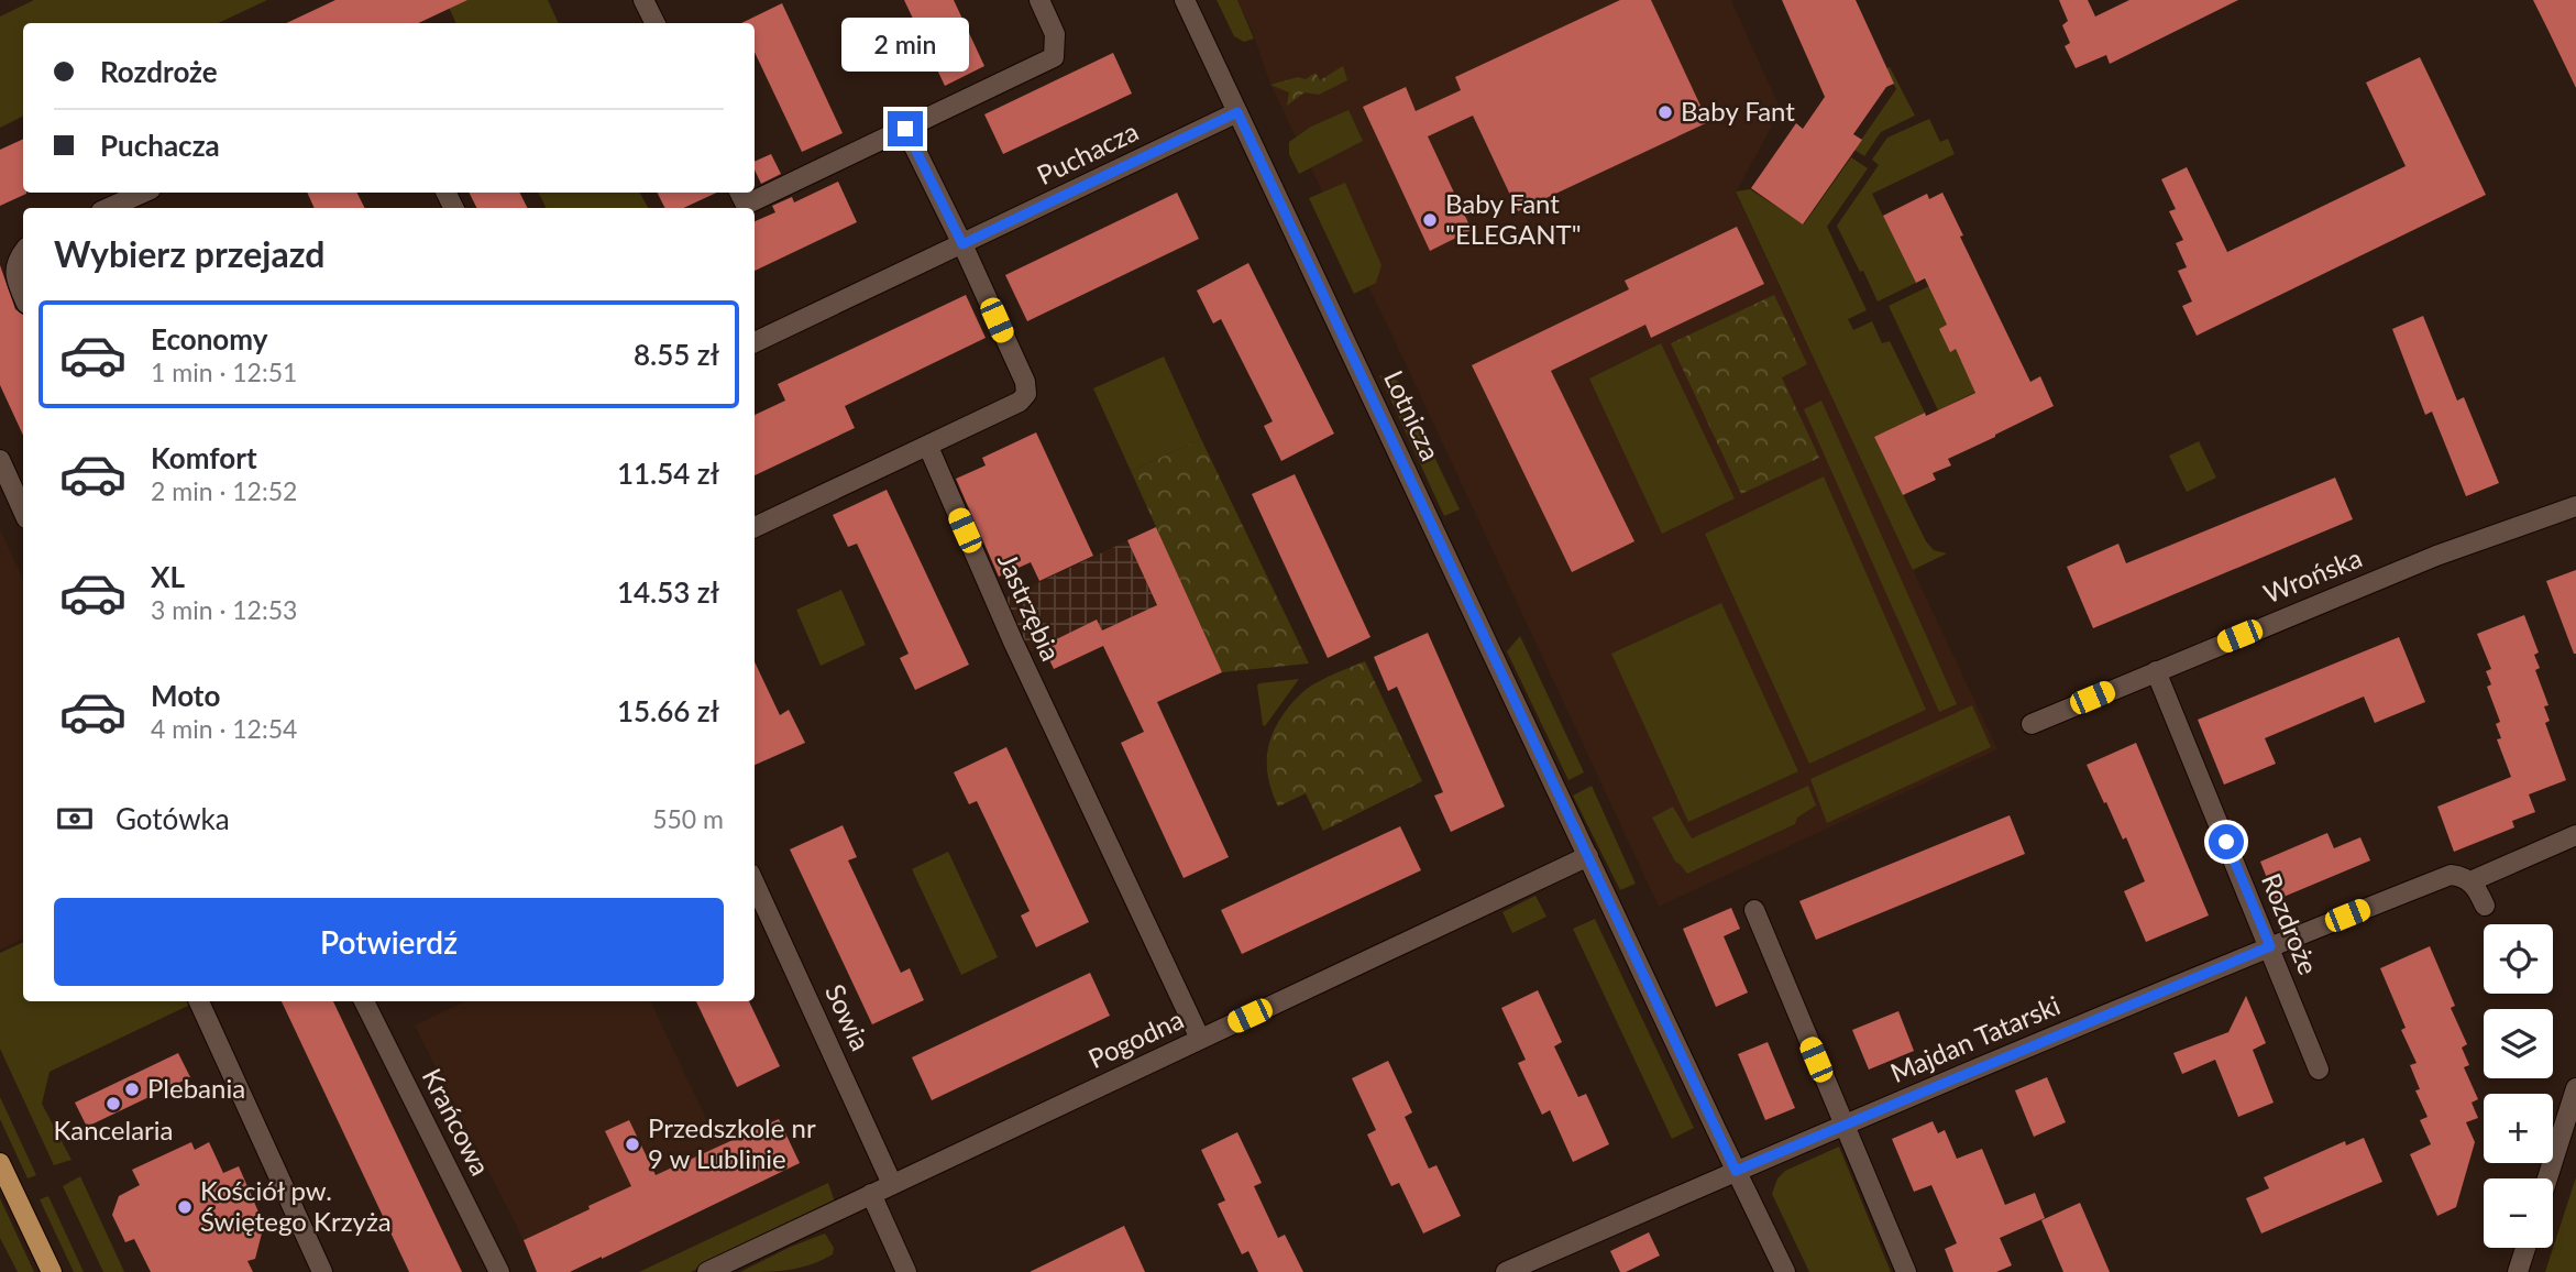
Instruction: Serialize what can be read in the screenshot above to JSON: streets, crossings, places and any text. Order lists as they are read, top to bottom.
{
  "streets": {
    "street": [
      "Puchacza",
      "Lotnicza",
      "Wrońska",
      "Jastrzębia",
      "Rozdroże",
      "Sowia",
      "Pogodna",
      "Majdan Tatarski",
      "Krańcowa"
    ]
  },
  "crossings": [
    ["Puchacza", "Lotnicza"],
    ["Lotnicza", "Pogodna"],
    ["Lotnicza", "Majdan Tatarski"],
    ["Wrońska", "Rozdroże"],
    ["Jastrzębia", "Pogodna"],
    ["Rozdroże", "Majdan Tatarski"],
    ["Sowia", "Pogodna"]
  ],
  "places": [
    "Baby Fant",
    "Baby Fant \"ELEGANT\"",
    "Plebania",
    "Kancelaria",
    "Przedszkole nr 9 w Lublinie",
    "Kościół pw. Świętego Krzyża"
  ],
  "page": {
    "bubble": "2 min",
    "banner": ["Rozdroże", "Puchacza"],
    "heading": "Wybierz przejazd",
    "list": [
      {
        "name": "Economy",
        "note": "1 min · 12:51",
        "value": "8.55 zł"
      },
      {
        "name": "Komfort",
        "note": "2 min · 12:52",
        "value": "11.54 zł"
      },
      {
        "name": "XL",
        "note": "3 min · 12:53",
        "value": "14.53 zł"
      },
      {
        "name": "Moto",
        "note": "4 min · 12:54",
        "value": "15.66 zł"
      }
    ],
    "pay": ["Gotówka", "550 m"],
    "buttons": "Potwierdź",
    "map_buttons": ["+", "−"]
  }
}
